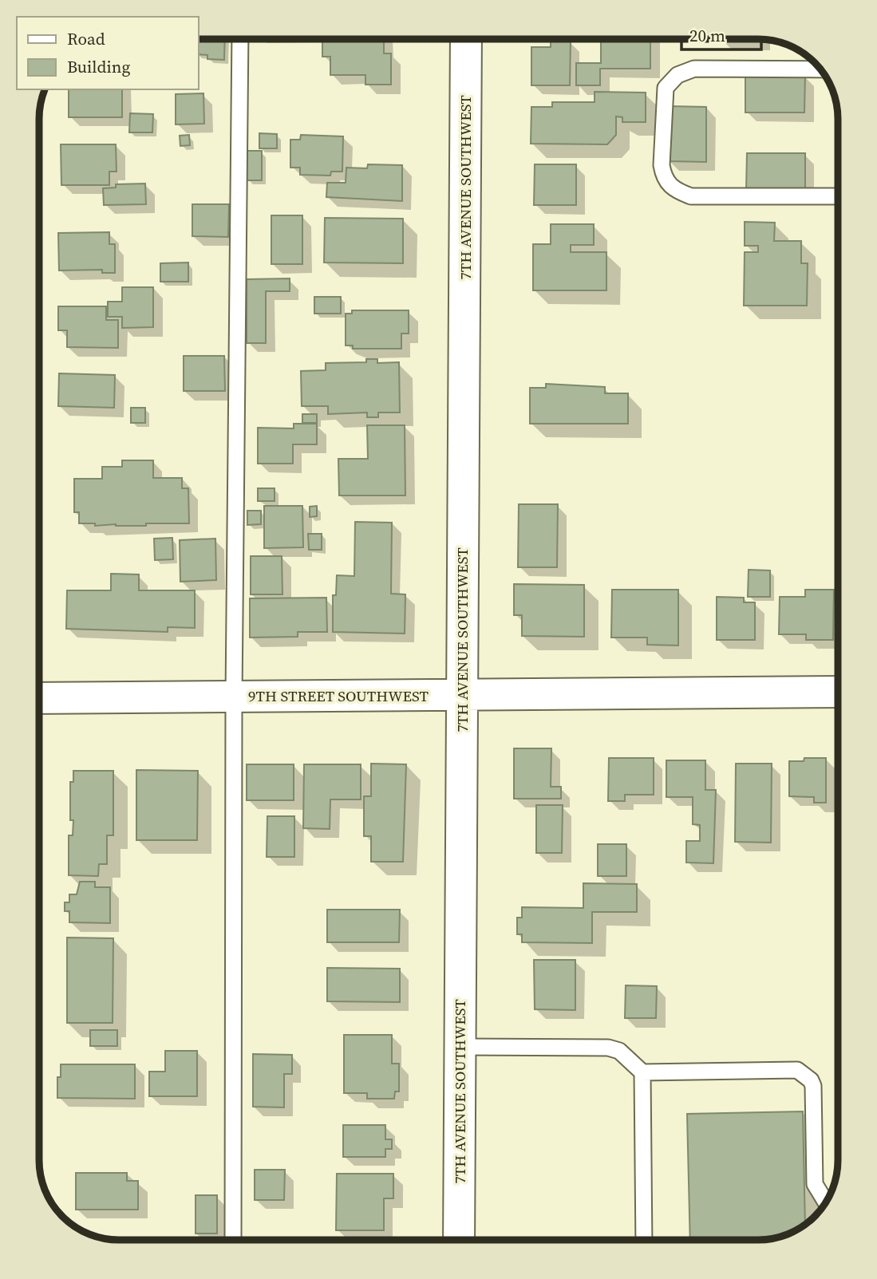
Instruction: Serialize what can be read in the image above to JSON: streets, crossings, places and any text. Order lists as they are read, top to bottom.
{
  "streets": {
    "street": ["7TH AVENUE SOUTHWEST", "9TH STREET SOUTHWEST"]
  },
  "crossings": [
    ["7TH AVENUE SOUTHWEST", "9TH STREET SOUTHWEST"]
  ],
  "legend": ["Road", "Building"],
  "scale_bar": "20 m"
}
